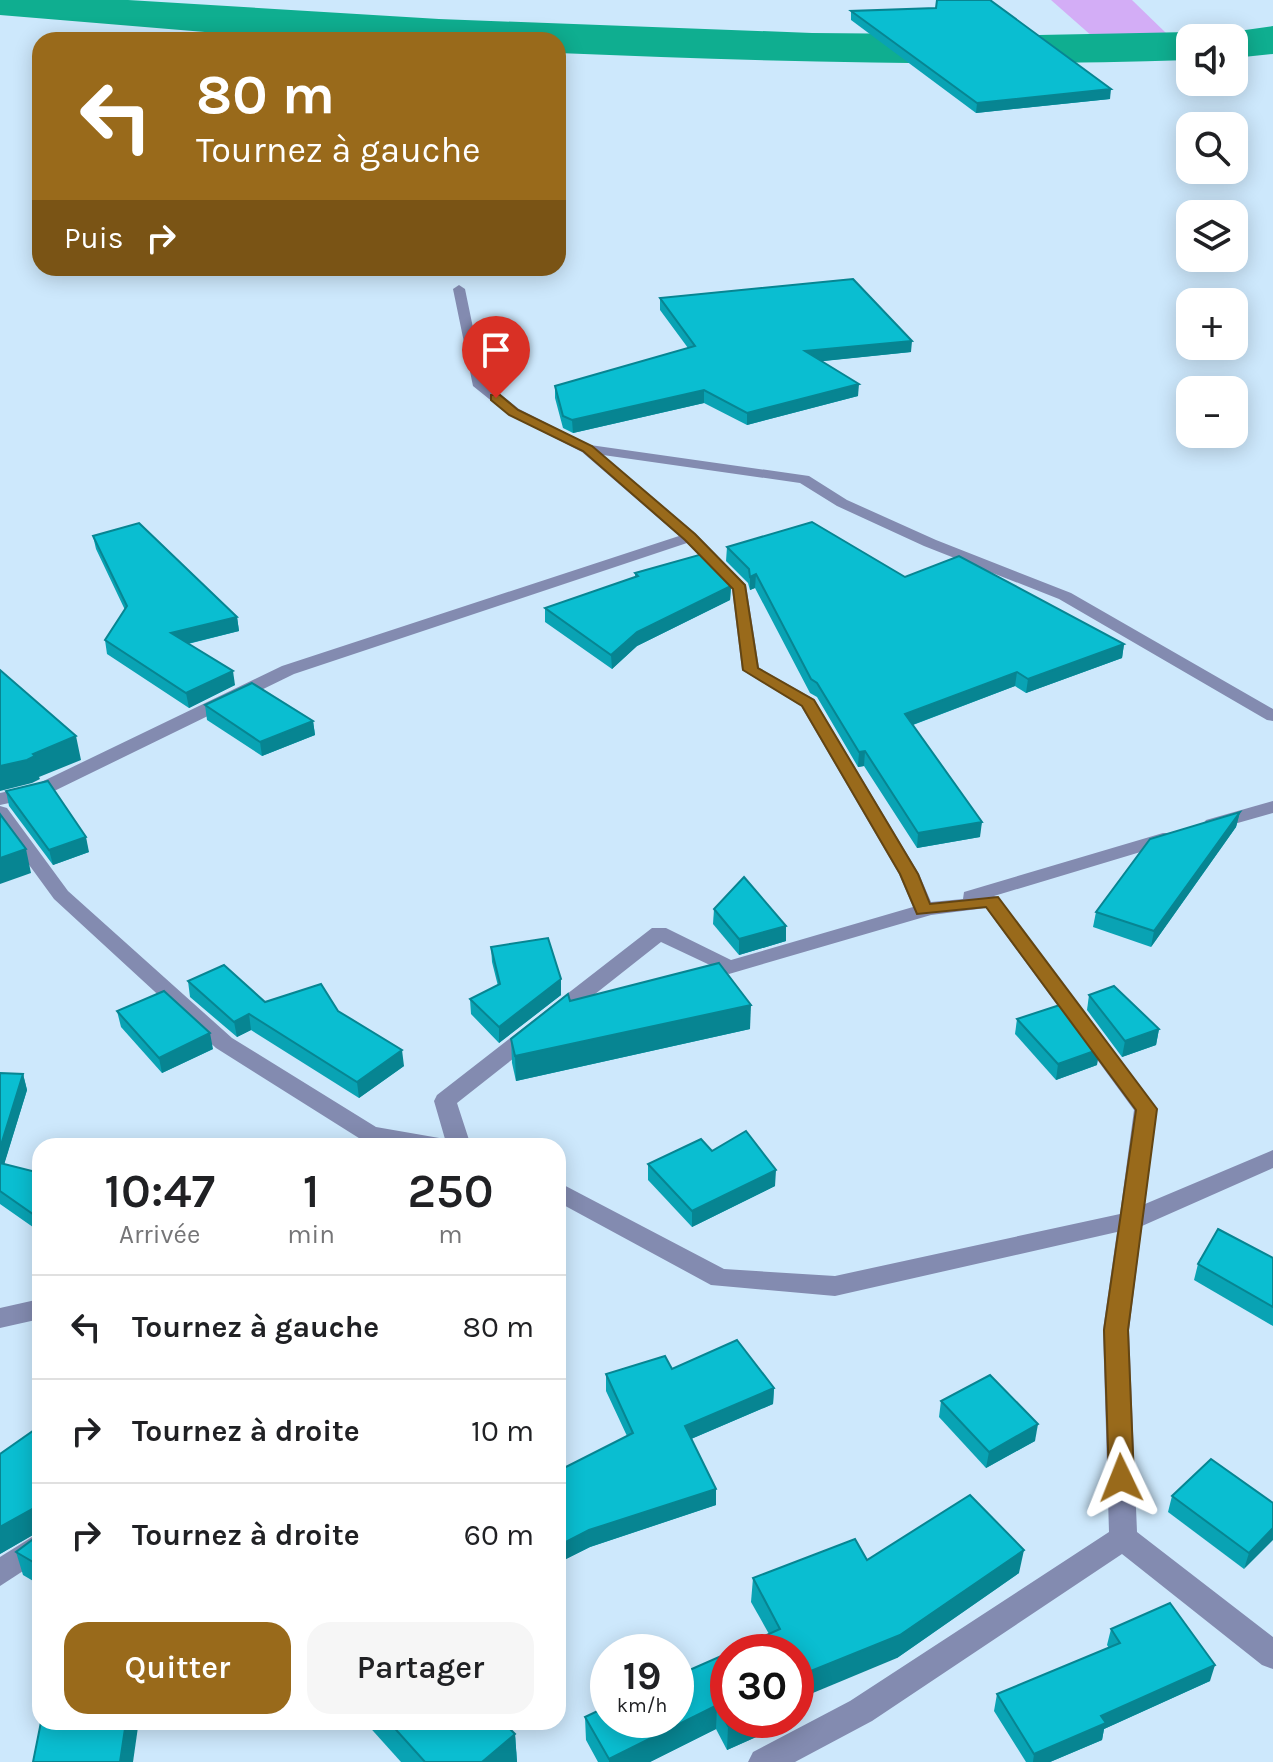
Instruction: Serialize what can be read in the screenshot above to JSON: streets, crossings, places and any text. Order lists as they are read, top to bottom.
{
  "page": {
    "map_buttons": ["+", "−"],
    "turn": ["80 m", "Tournez à gauche"],
    "then": "Puis",
    "eta": [
      "10:47",
      "Arrivée",
      "1",
      "min",
      "250",
      "m"
    ],
    "list": [
      {
        "name": "Tournez à gauche",
        "value": "80 m"
      },
      {
        "name": "Tournez à droite",
        "value": "10 m"
      },
      {
        "name": "Tournez à droite",
        "value": "60 m"
      }
    ],
    "buttons": ["Quitter", "Partager"],
    "speed": "19 km/h",
    "limit": "30"
  }
}
